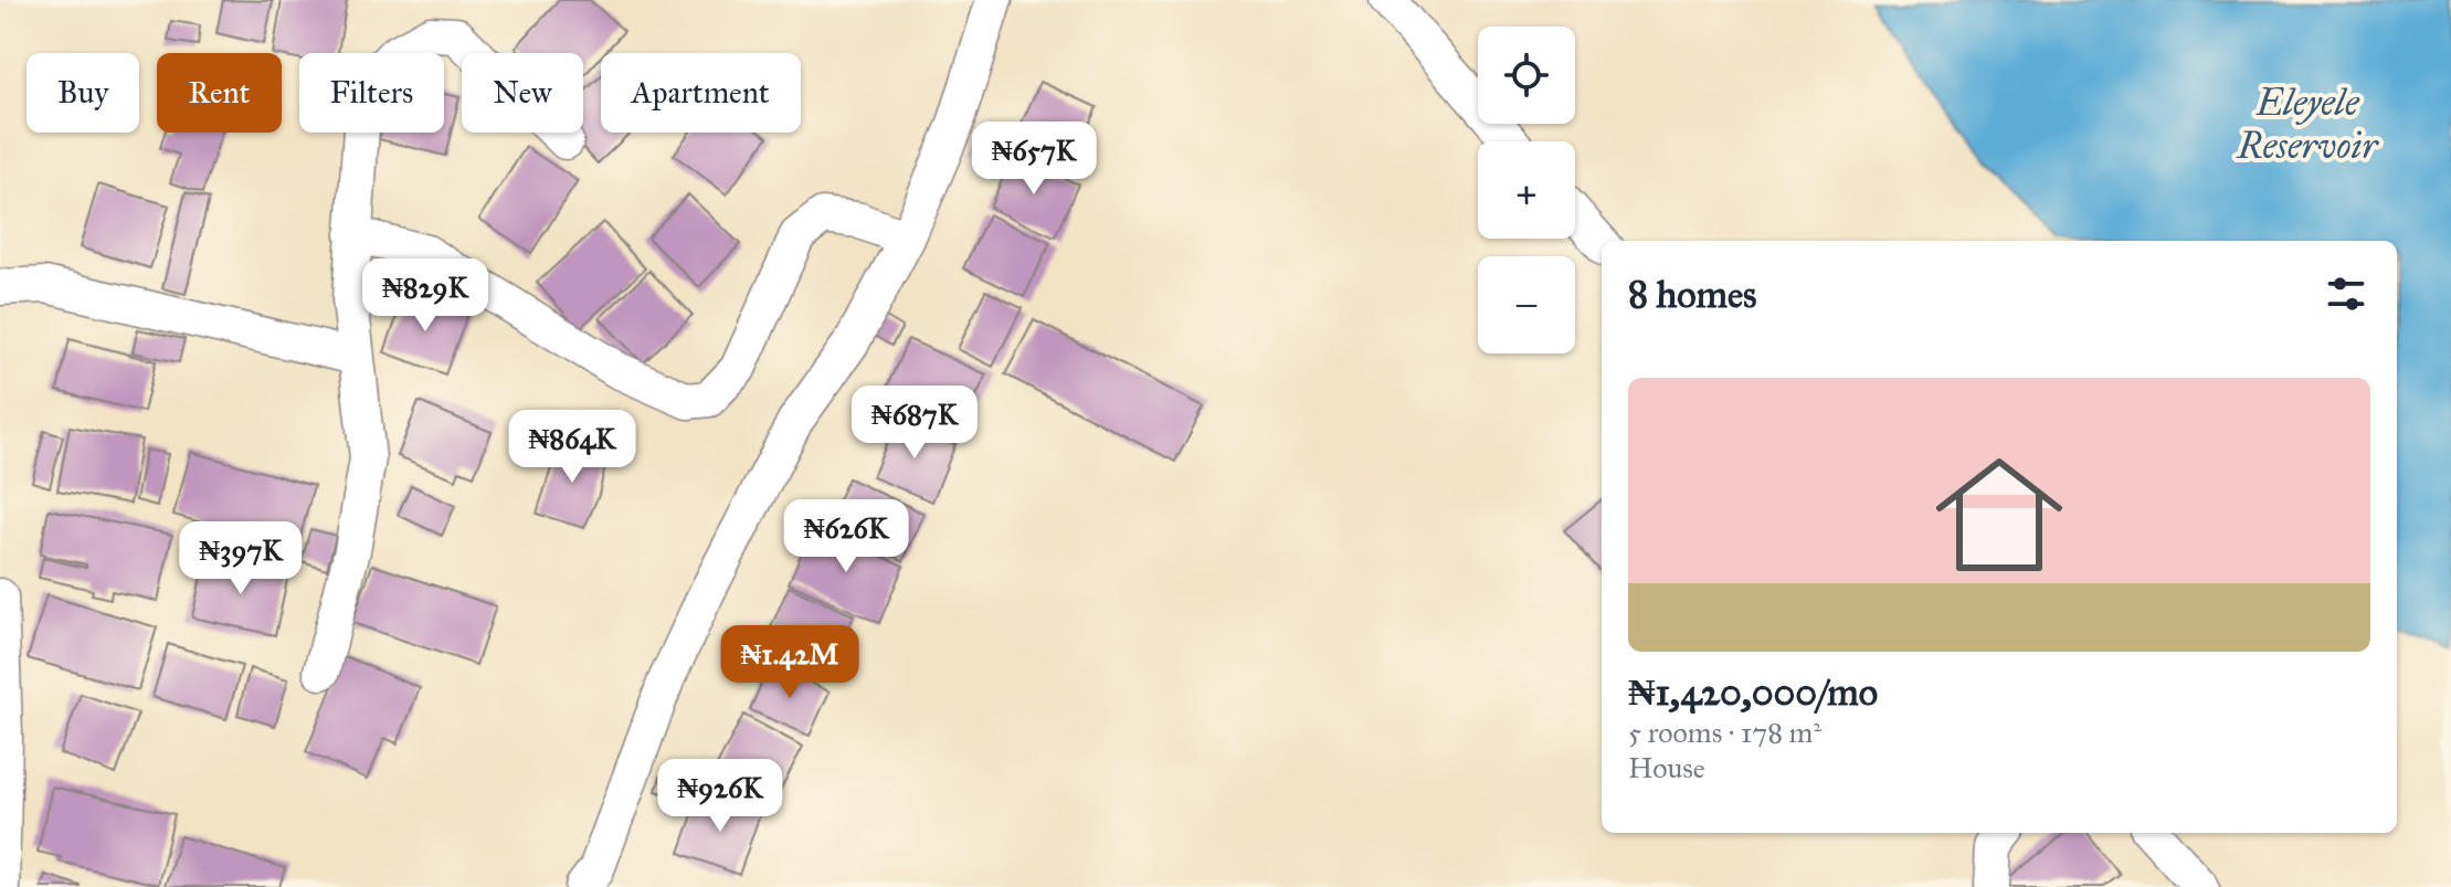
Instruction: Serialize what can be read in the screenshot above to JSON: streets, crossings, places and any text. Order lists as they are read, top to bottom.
{
  "water": ["Eleyele Reservoir"],
  "page": {
    "map_buttons": ["+", "−"],
    "chip": [
      "Buy",
      "Rent",
      "Filters",
      "New",
      "Apartment"
    ],
    "price": [
      "₦657K",
      "₦829K",
      "₦687K",
      "₦864K",
      "₦626K",
      "₦397K",
      "₦1.42M",
      "₦926K"
    ],
    "heading": "8 homes",
    "list": [
      {
        "name": "₦1,420,000/mo",
        "note": "5 rooms · 178 m² · House"
      }
    ]
  }
}
